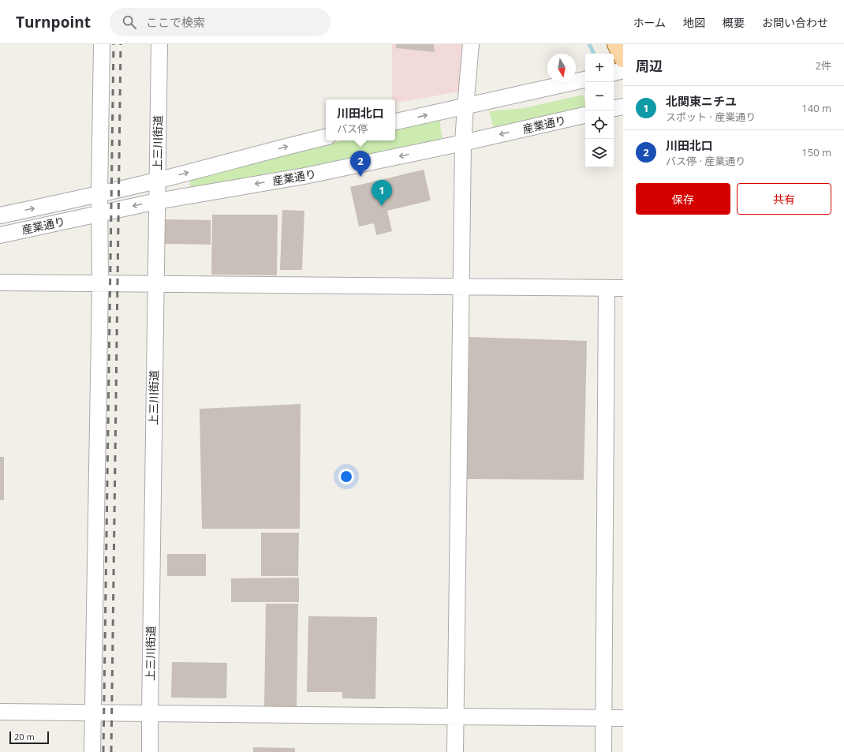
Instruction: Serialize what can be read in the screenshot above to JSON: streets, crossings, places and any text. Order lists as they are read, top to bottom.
{
  "streets": {
    "street": ["産業通り", "上三川街道"]
  },
  "crossings": [
    ["産業通り", "上三川街道"]
  ],
  "scale_bar": "20 m",
  "north": "bottom",
  "page": {
    "header": "Turnpoint",
    "search": "ここで検索",
    "nav": [
      "ホーム",
      "地図",
      "概要",
      "お問い合わせ"
    ],
    "heading": ["周辺", "2件"],
    "map_buttons": ["+", "−"],
    "list": [
      {
        "mark": "1",
        "name": "北関東ニチユ",
        "note": "スポット · 産業通り",
        "value": "140 m"
      },
      {
        "mark": "2",
        "name": "川田北口",
        "note": "バス停 · 産業通り",
        "value": "150 m"
      }
    ],
    "popup": ["川田北口", "バス停"],
    "pins": ["2", "1"],
    "buttons": ["保存", "共有"],
    "scale": "20 m"
  }
}
